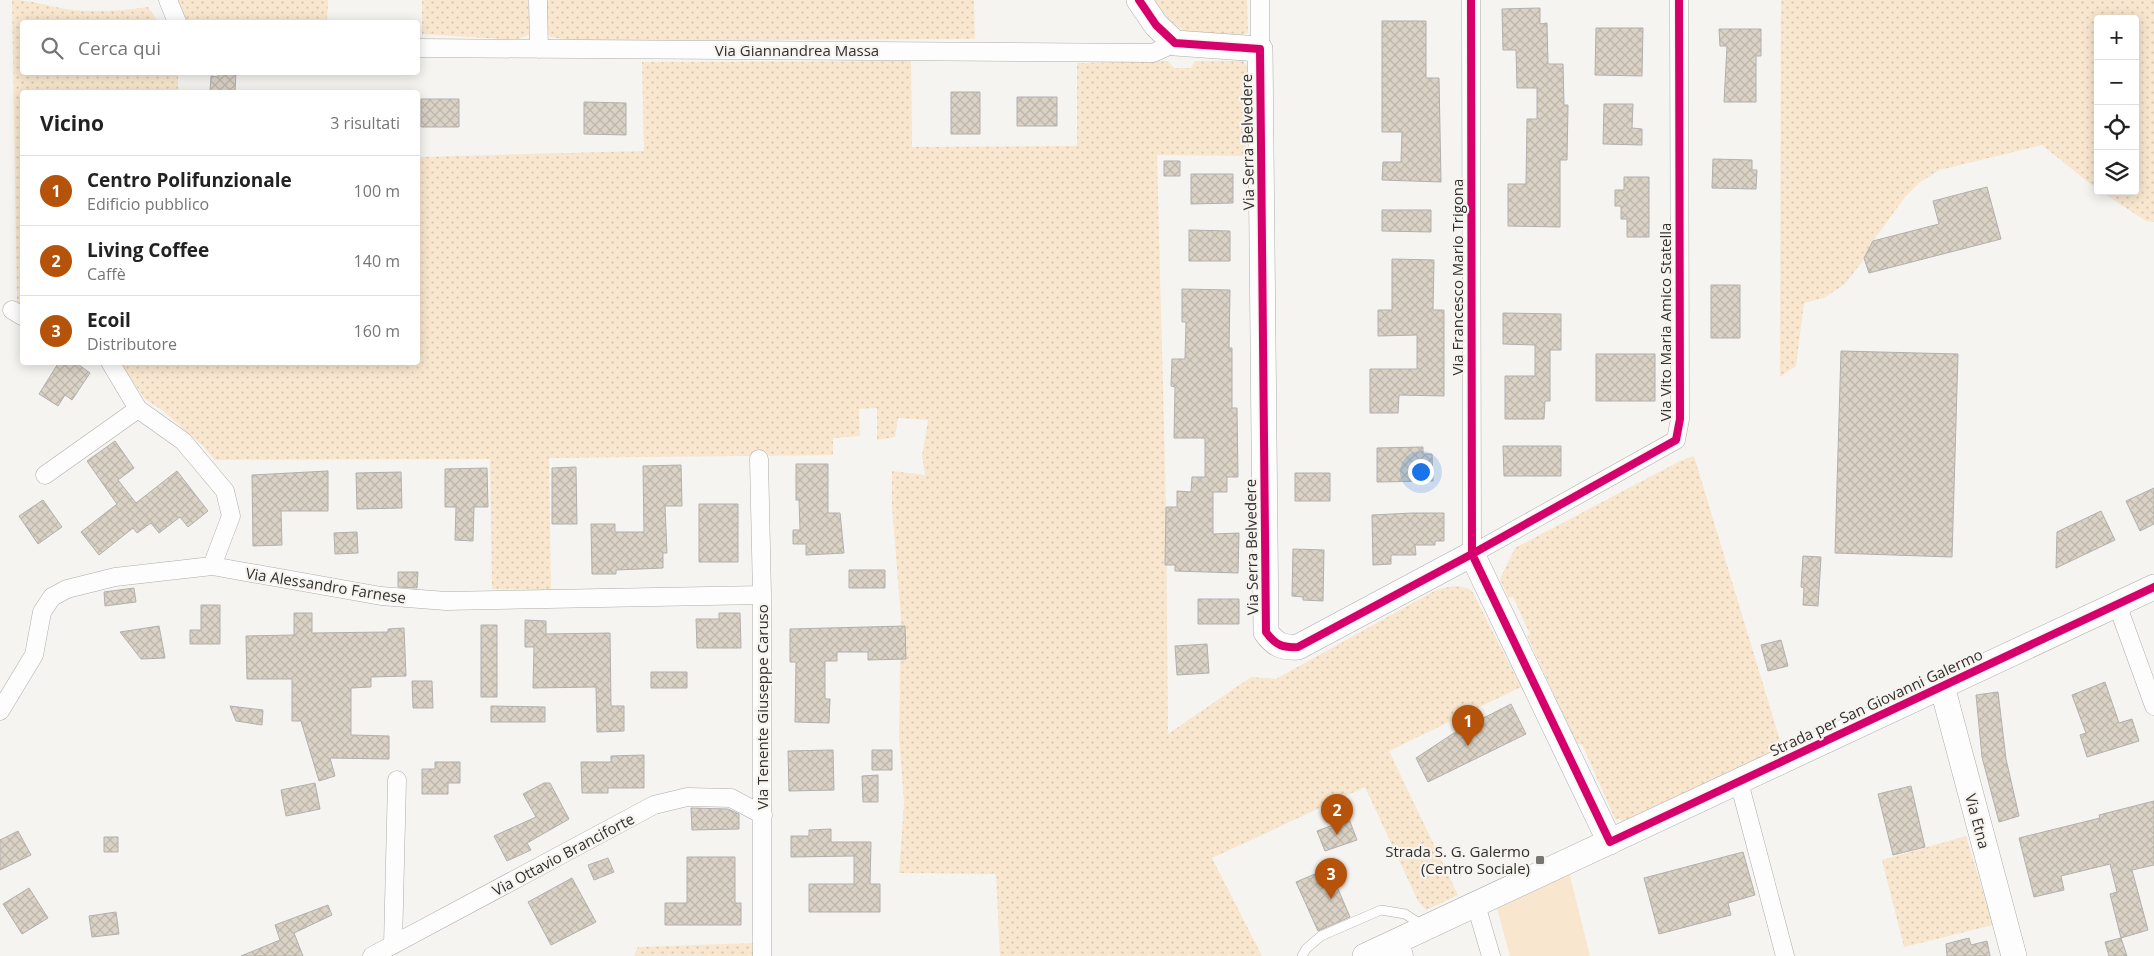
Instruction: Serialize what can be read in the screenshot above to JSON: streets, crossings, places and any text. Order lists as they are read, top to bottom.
{
  "streets": {
    "street": [
      "Via Giannandrea Massa",
      "Via Serra Belvedere",
      "Via Francesco Mario Trigona",
      "Via Vito Maria Amico Statella",
      "Via Alessandro Farnese",
      "Strada per San Giovanni Galermo",
      "Via Tenente Giuseppe Caruso",
      "Via Etna",
      "Via Ottavio Branciforte"
    ]
  },
  "crossings": [
    ["Via Serra Belvedere", "Via Francesco Mario Trigona"],
    ["Via Serra Belvedere", "Via Vito Maria Amico Statella"],
    ["Via Francesco Mario Trigona", "Via Vito Maria Amico Statella"],
    ["Via Alessandro Farnese", "Via Tenente Giuseppe Caruso"],
    ["Strada per San Giovanni Galermo", "Via Etna"],
    ["Via Tenente Giuseppe Caruso", "Via Ottavio Branciforte"]
  ],
  "places": {
    "transit": ["Strada S. G. Galermo (Centro Sociale)"]
  },
  "page": {
    "map_buttons": ["+", "−"],
    "search": "Cerca qui",
    "heading": ["Vicino", "3 risultati"],
    "list": [
      {
        "mark": "1",
        "name": "Centro Polifunzionale",
        "note": "Edificio pubblico",
        "value": "100 m"
      },
      {
        "mark": "2",
        "name": "Living Coffee",
        "note": "Caffè",
        "value": "140 m"
      },
      {
        "mark": "3",
        "name": "Ecoil",
        "note": "Distributore",
        "value": "160 m"
      }
    ],
    "pins": ["1", "2", "3"]
  }
}
